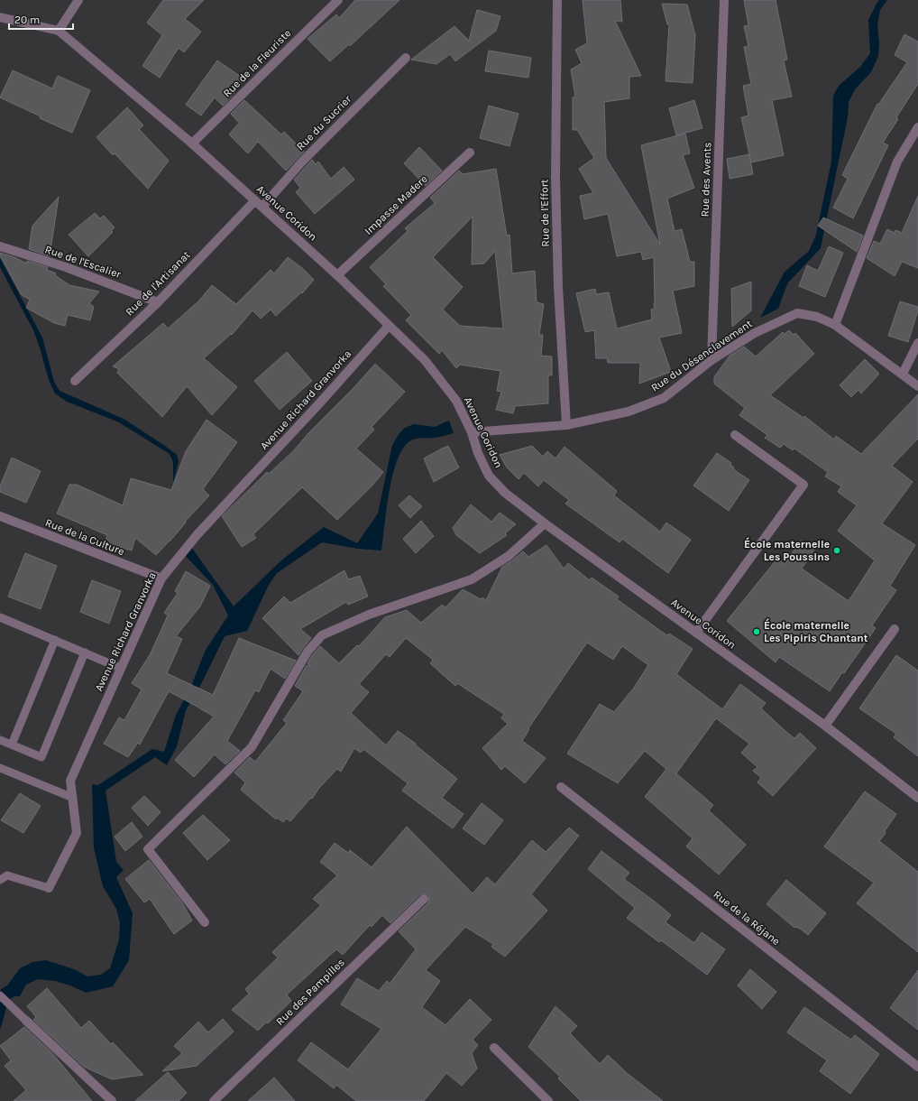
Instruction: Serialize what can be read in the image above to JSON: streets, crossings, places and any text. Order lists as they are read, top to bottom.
{
  "streets": {
    "street": [
      "Rue de la Fleuriste",
      "Rue du Sucrier",
      "Rue des Avents",
      "Impasse Madere",
      "Avenue Coridon",
      "Rue de l'Effort",
      "Rue de l'Escalier",
      "Rue de l'Artisanat",
      "Rue du Désenclavement",
      "Avenue Richard Granvorka",
      "Rue de la Culture",
      "Rue de la Réjane",
      "Rue des Pampilles"
    ]
  },
  "crossings": [
    ["Rue de la Fleuriste", "Avenue Coridon"],
    ["Rue du Sucrier", "Avenue Coridon"],
    ["Rue des Avents", "Rue du Désenclavement"],
    ["Impasse Madere", "Avenue Coridon"],
    ["Avenue Coridon", "Rue de l'Artisanat"],
    ["Avenue Coridon", "Rue du Désenclavement"],
    ["Avenue Coridon", "Avenue Richard Granvorka"],
    ["Rue de l'Effort", "Rue du Désenclavement"],
    ["Rue de l'Escalier", "Rue de l'Artisanat"],
    ["Avenue Richard Granvorka", "Rue de la Culture"]
  ],
  "places": ["École maternelle Les Poussins", "École maternelle Les Pipiris Chantant"],
  "scale_bar": "20 m"
}
